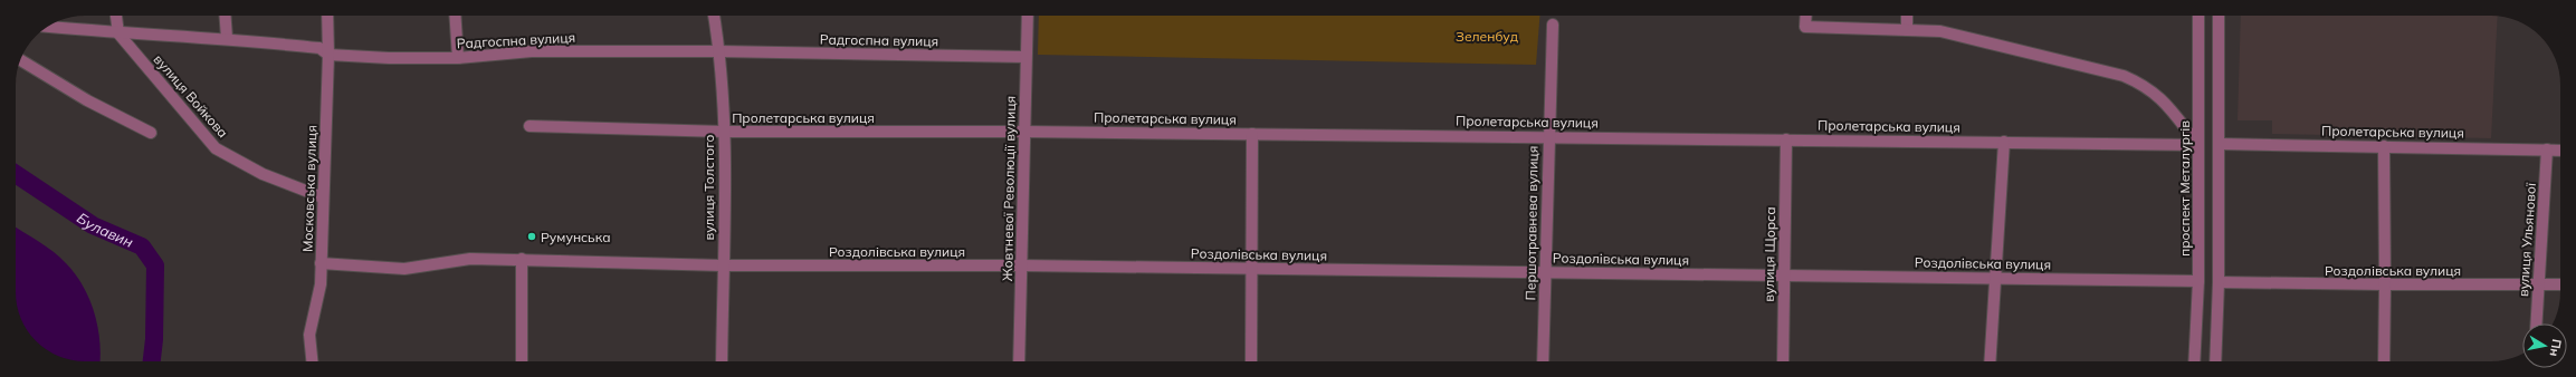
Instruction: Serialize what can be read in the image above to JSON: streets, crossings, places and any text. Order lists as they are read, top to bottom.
{
  "streets": {
    "street": [
      "Радгоспна вулиця",
      "вулиця Войкова",
      "Пролетарська вулиця",
      "вулиця Толстого",
      "Московська вулиця",
      "Жовтневої Революції вулиця",
      "проспект Металургів",
      "Першотравнева вулиця",
      "вулиця Ульянової",
      "Роздолівська вулиця",
      "вулиця Щорса"
    ]
  },
  "crossings": [
    ["Радгоспна вулиця", "вулиця Войкова"],
    ["Радгоспна вулиця", "вулиця Толстого"],
    ["Радгоспна вулиця", "Московська вулиця"],
    ["Радгоспна вулиця", "Жовтневої Революції вулиця"],
    ["вулиця Войкова", "Московська вулиця"],
    ["Пролетарська вулиця", "вулиця Толстого"],
    ["Пролетарська вулиця", "Жовтневої Революції вулиця"],
    ["Пролетарська вулиця", "проспект Металургів"],
    ["Пролетарська вулиця", "Першотравнева вулиця"],
    ["Пролетарська вулиця", "вулиця Ульянової"],
    ["Пролетарська вулиця", "вулиця Щорса"],
    ["вулиця Толстого", "Роздолівська вулиця"],
    ["Московська вулиця", "Роздолівська вулиця"],
    ["Жовтневої Революції вулиця", "Роздолівська вулиця"],
    ["проспект Металургів", "Роздолівська вулиця"],
    ["Першотравнева вулиця", "Роздолівська вулиця"],
    ["вулиця Ульянової", "Роздолівська вулиця"],
    ["Роздолівська вулиця", "вулиця Щорса"]
  ],
  "water": ["Булавин"],
  "parks": ["Зеленбуд"],
  "places": ["Румунська"],
  "north": "right"
}
